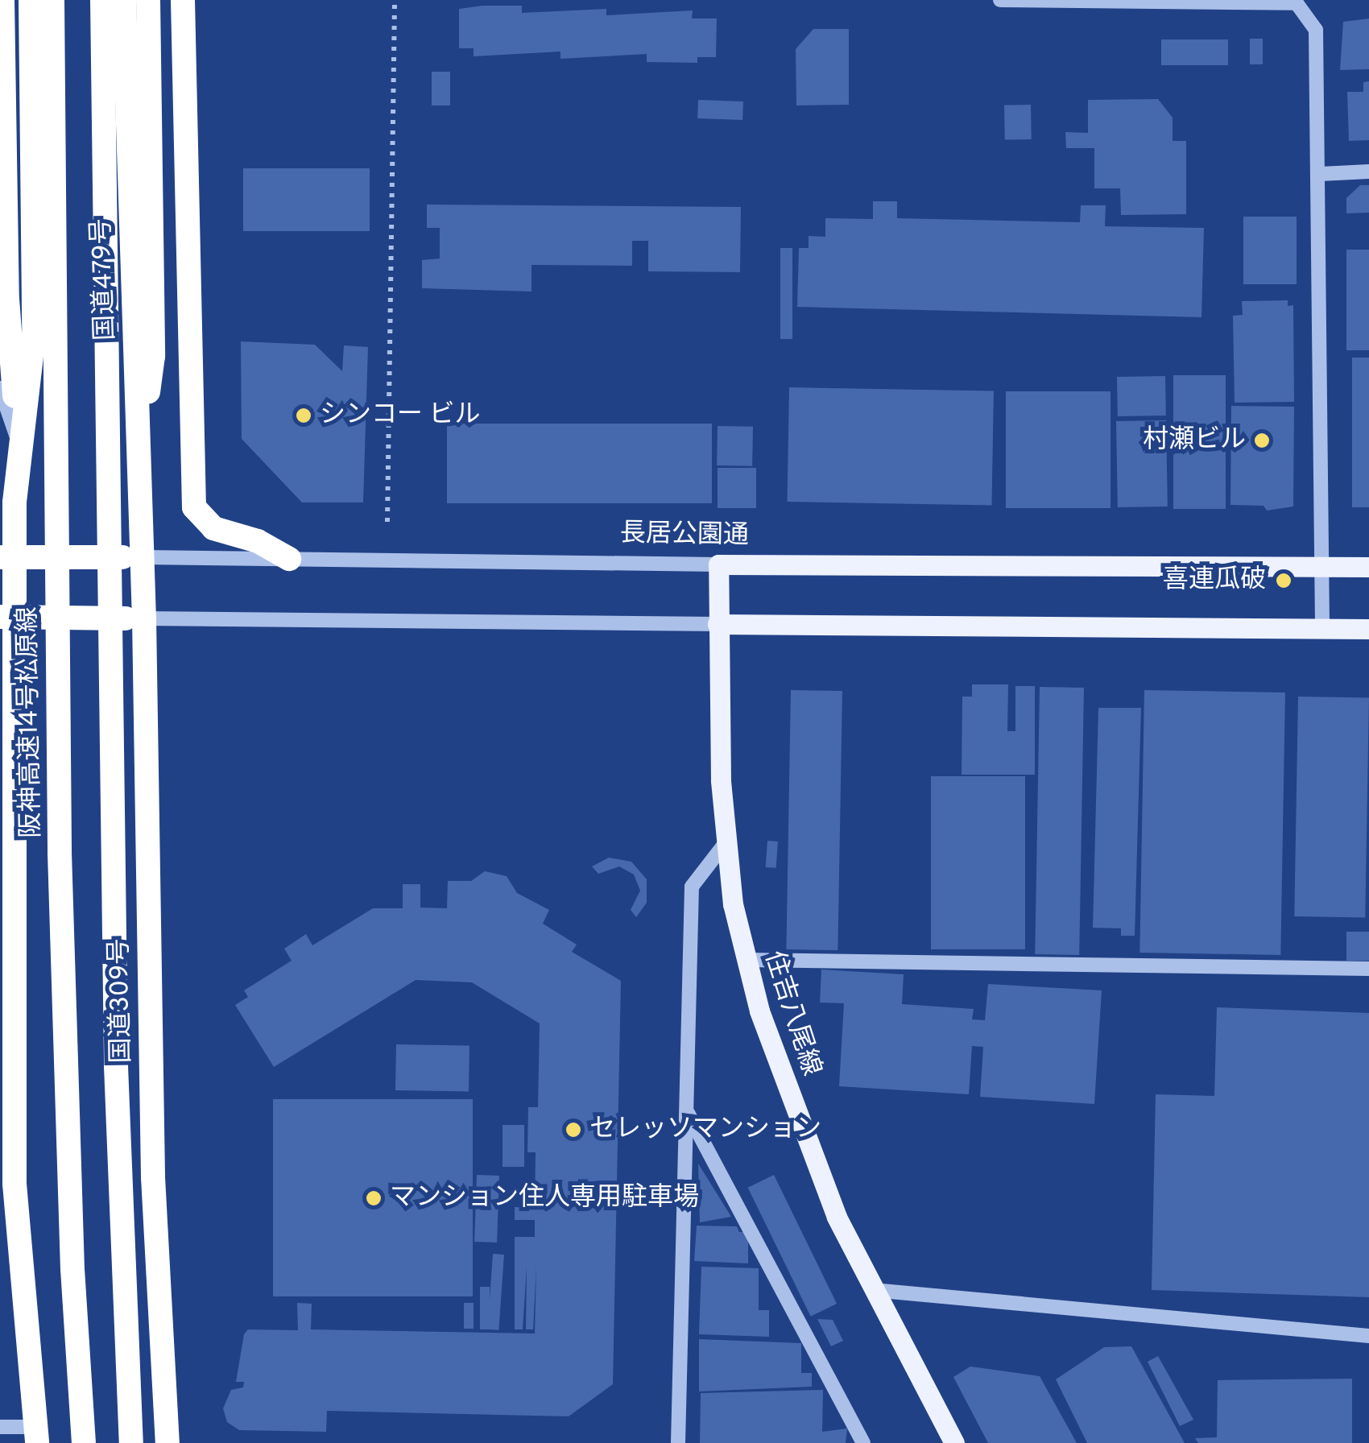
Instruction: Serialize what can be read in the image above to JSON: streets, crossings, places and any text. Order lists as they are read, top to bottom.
{
  "streets": {
    "highway": [
      "国道479号",
      "長居公園通",
      "阪神高速14号松原線",
      "国道309号"
    ],
    "main road": ["住吉八尾線"]
  },
  "crossings": [
    ["国道479号", "長居公園通"],
    ["国道479号", "国道309号"],
    ["長居公園通", "国道309号"],
    ["長居公園通", "住吉八尾線"]
  ],
  "places": [
    "シンコー ビル",
    "村瀬ビル",
    "喜連瓜破",
    "セレッソマンション",
    "マンション住人専用駐車場"
  ]
}
